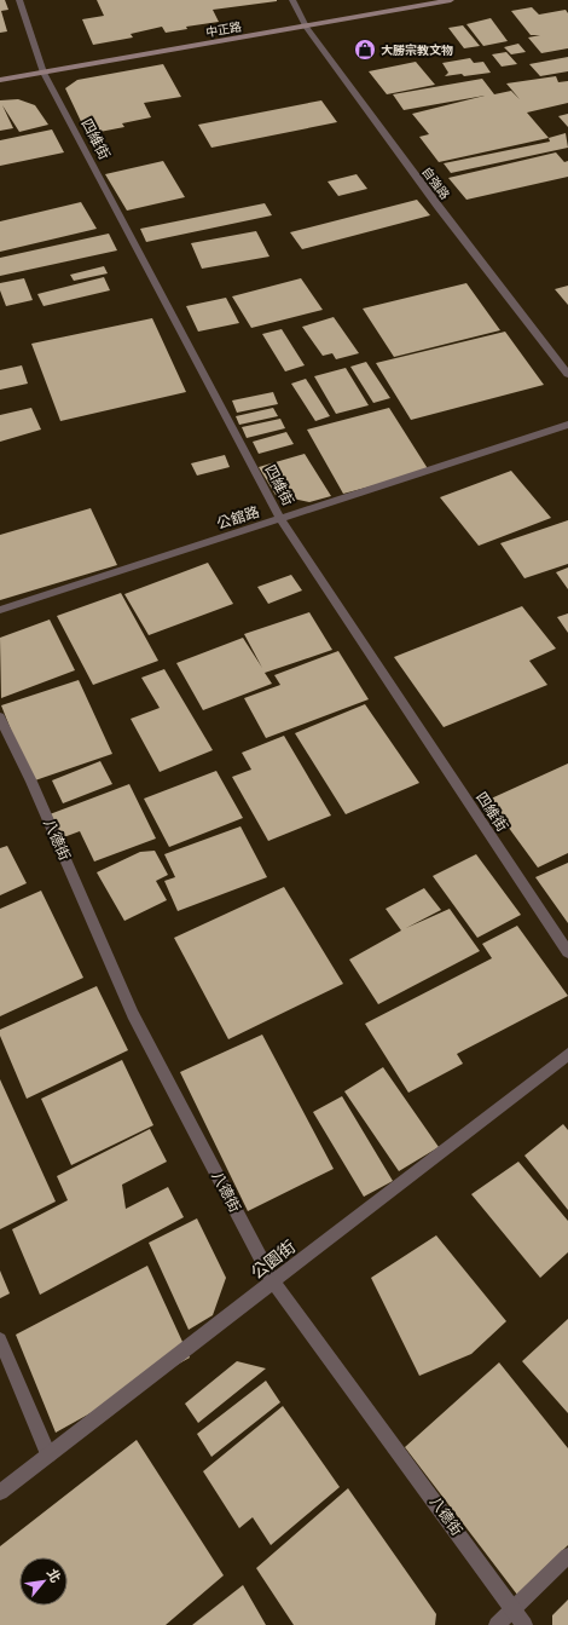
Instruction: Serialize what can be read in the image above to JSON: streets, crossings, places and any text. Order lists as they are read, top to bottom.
{
  "streets": {
    "main road": ["中正路"],
    "street": [
      "四維街",
      "自強路",
      "公舘路",
      "八德街",
      "公園街"
    ]
  },
  "crossings": [
    ["中正路", "四維街"],
    ["中正路", "自強路"],
    ["四維街", "公舘路"],
    ["八德街", "公園街"]
  ],
  "places": {
    "shop": ["大勝宗教文物"]
  },
  "north": "top right"
}
